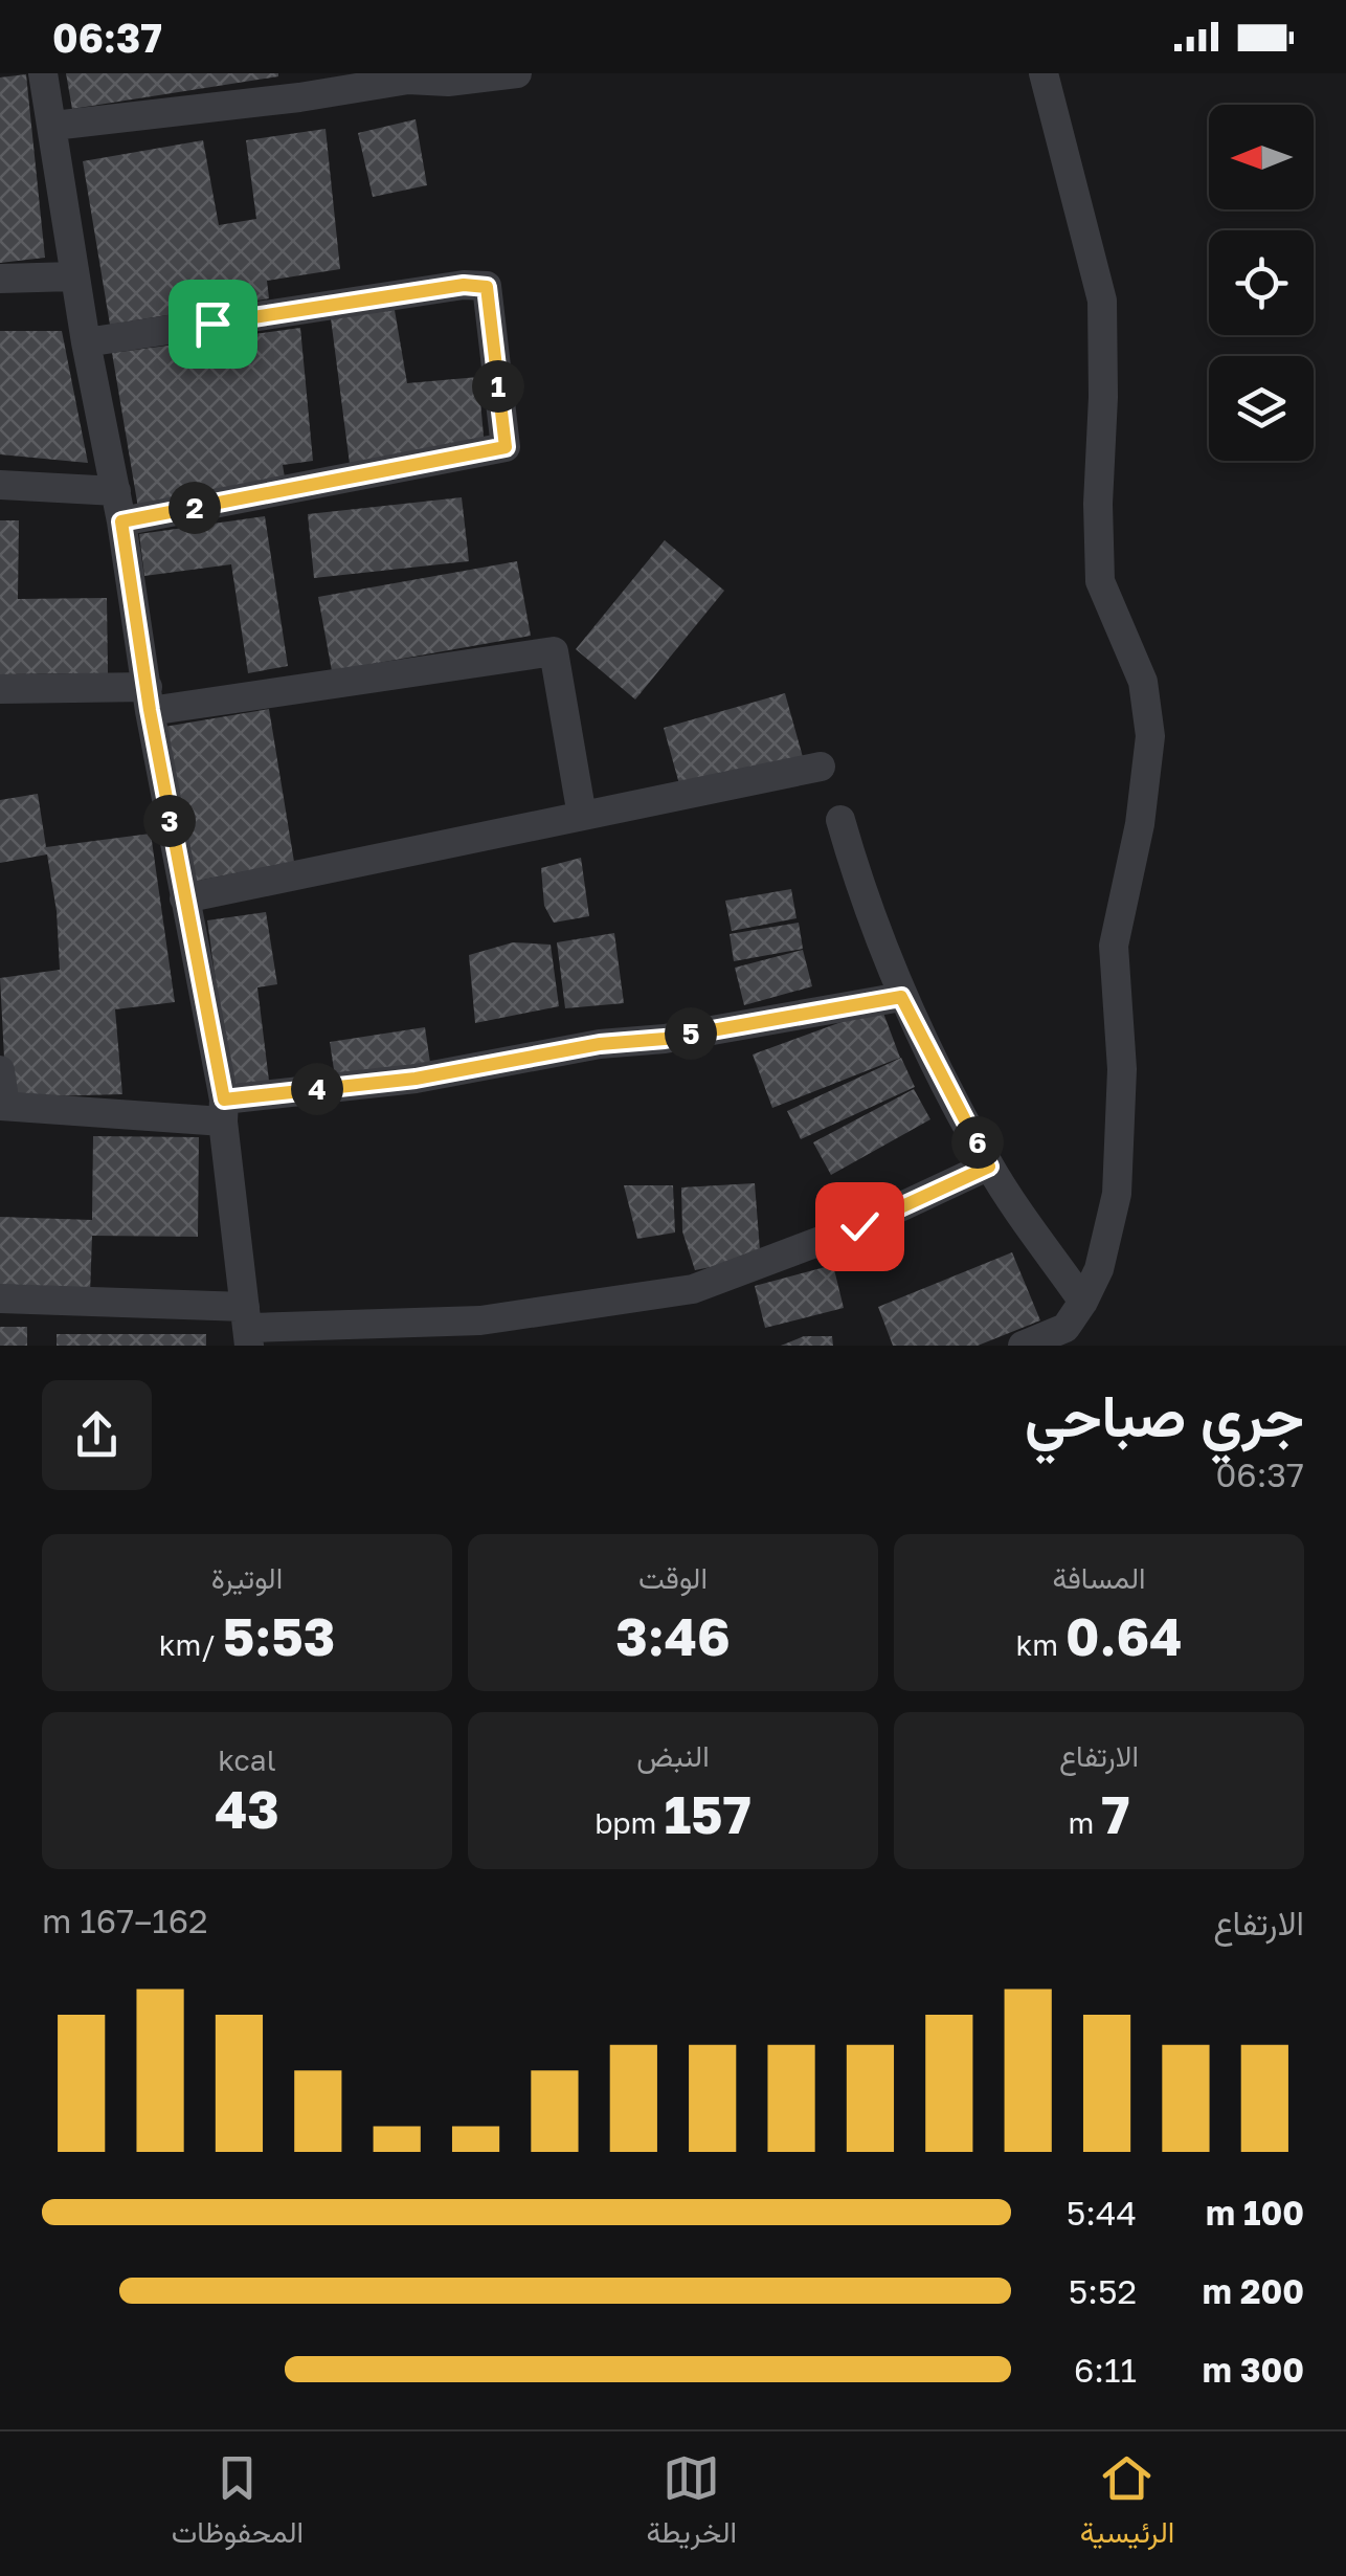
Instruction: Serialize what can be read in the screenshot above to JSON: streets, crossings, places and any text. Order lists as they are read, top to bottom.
{
  "north": "left",
  "page": {
    "status": "06:37",
    "pins": [
      "1",
      "2",
      "3",
      "5",
      "4",
      "6"
    ],
    "heading": ["جري صباحي", "06:37"],
    "stats": [
      ["المسافة", "0.64 km"],
      ["الوقت", "3:46"],
      ["الوتيرة", "5:53 /km"],
      ["الارتفاع", "7 m"],
      ["النبض", "157 bpm"],
      ["kcal", "43"]
    ],
    "chart": ["الارتفاع", "162–167 m"],
    "list": [
      {
        "name": "100 m",
        "note": "5:44"
      },
      {
        "name": "200 m",
        "note": "5:52"
      },
      {
        "name": "300 m",
        "note": "6:11"
      }
    ],
    "tabs": ["الرئيسية", "الخريطة", "المحفوظات"]
  }
}
